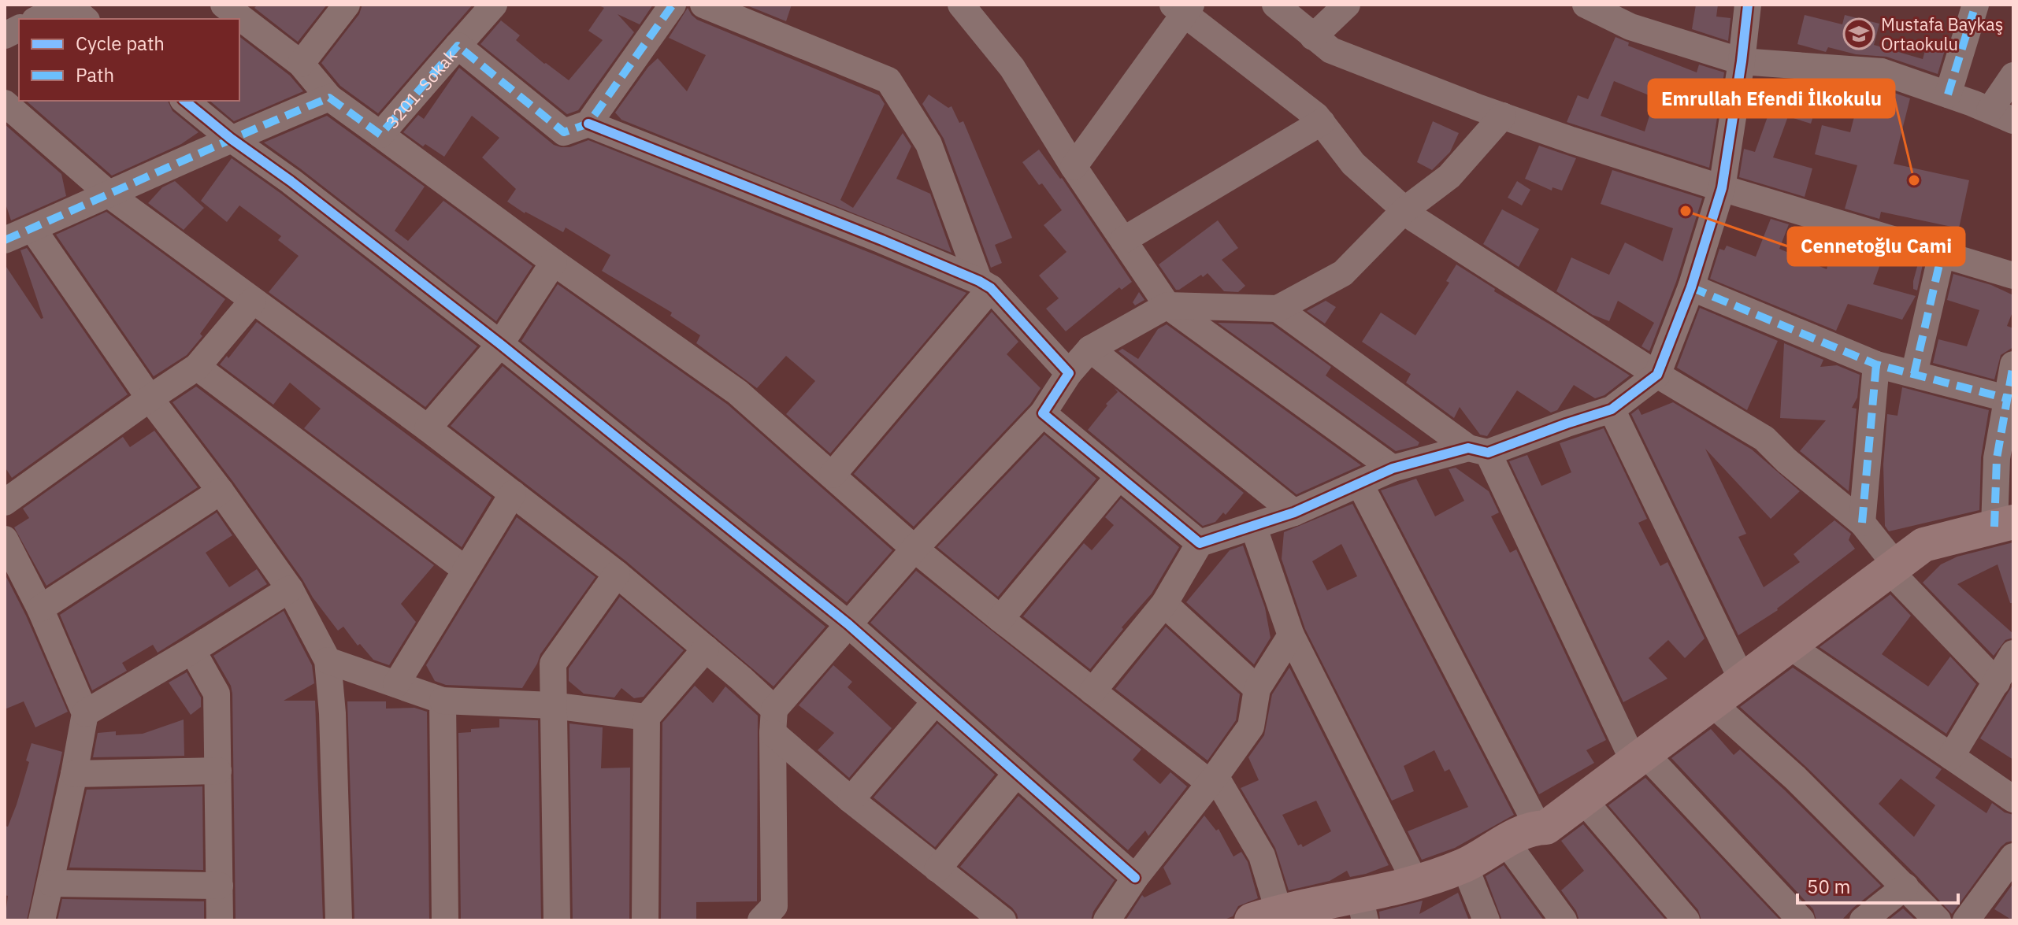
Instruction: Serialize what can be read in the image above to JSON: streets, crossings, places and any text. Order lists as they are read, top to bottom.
{
  "streets": {
    "street": ["3201. Sokak"]
  },
  "places": {
    "school or university": ["Mustafa Baykaş Ortaokulu"],
    "other": ["Emrullah Efendi İlkokulu", "Cennetoğlu Cami"]
  },
  "legend": ["Cycle path", "Path"],
  "scale_bar": "50 m"
}
